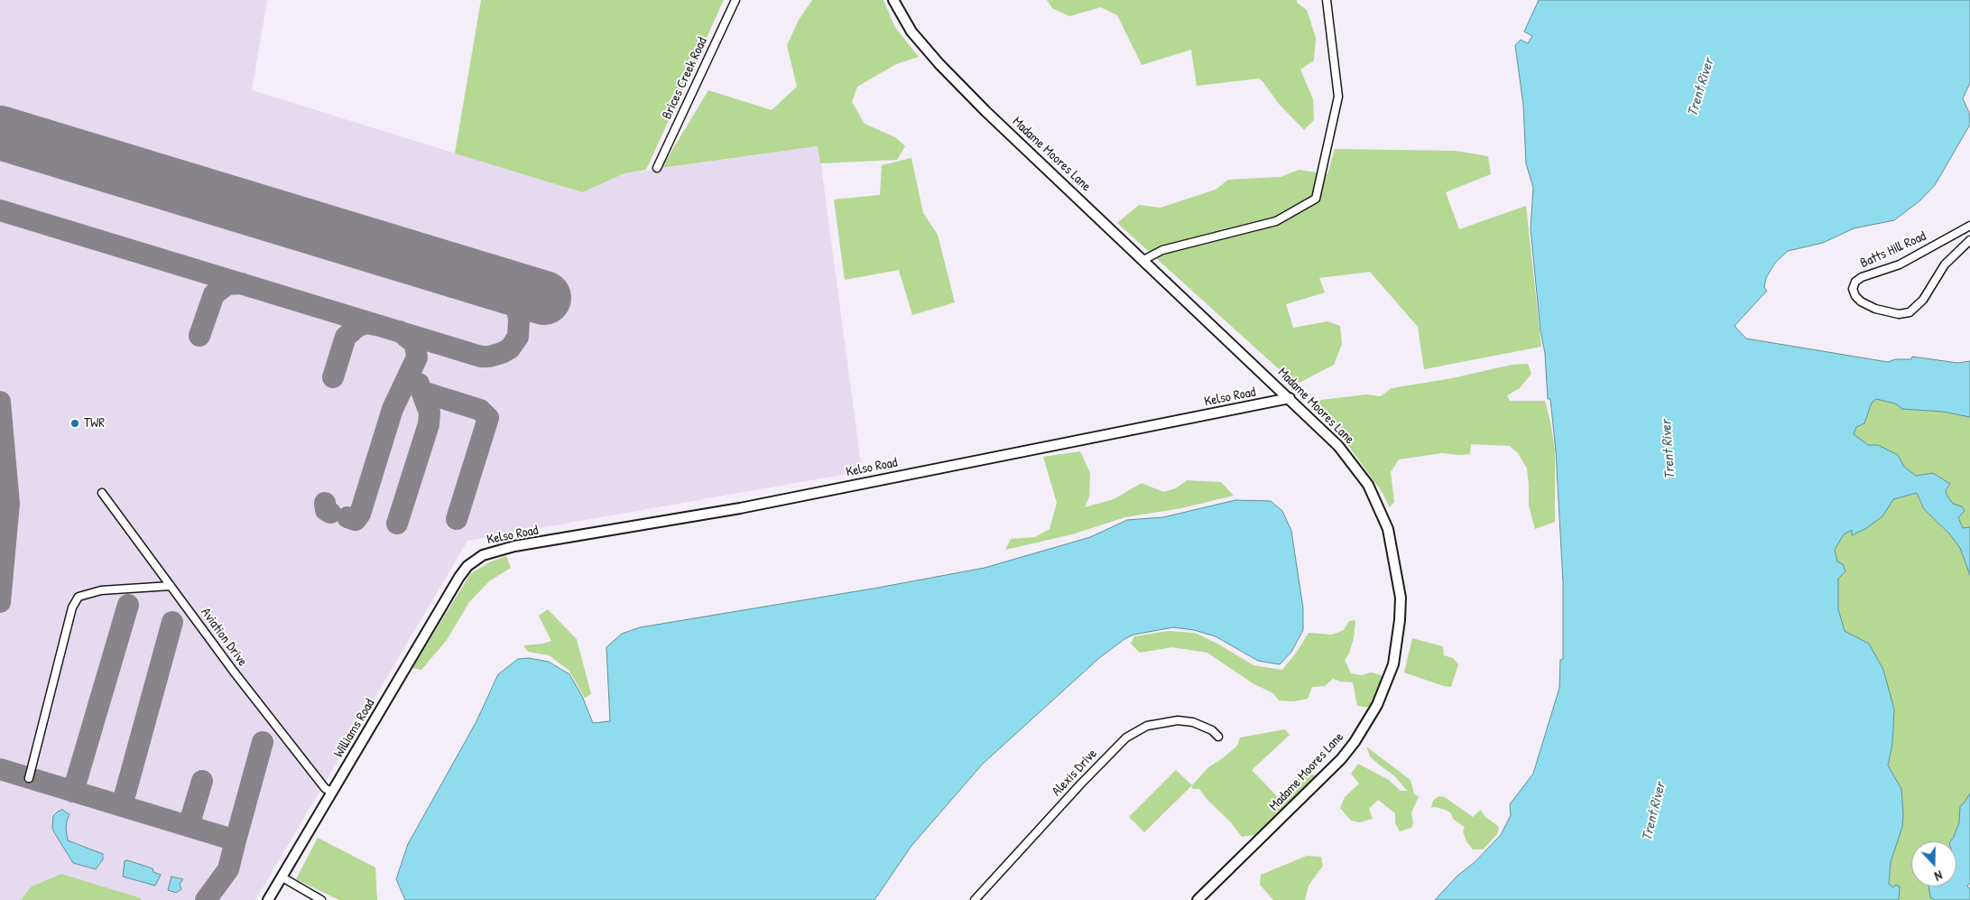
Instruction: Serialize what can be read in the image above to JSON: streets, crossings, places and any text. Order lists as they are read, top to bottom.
{
  "streets": {
    "street": [
      "Brices Creek Road",
      "Madame Moores Lane",
      "Batts Hill Road",
      "Kelso Road",
      "Aviation Drive",
      "Williams Road",
      "Alexis Drive"
    ]
  },
  "crossings": [
    ["Madame Moores Lane", "Kelso Road"],
    ["Kelso Road", "Williams Road"],
    ["Aviation Drive", "Williams Road"]
  ],
  "water": ["Trent River"],
  "places": ["TWR"],
  "north": "bottom"
}
